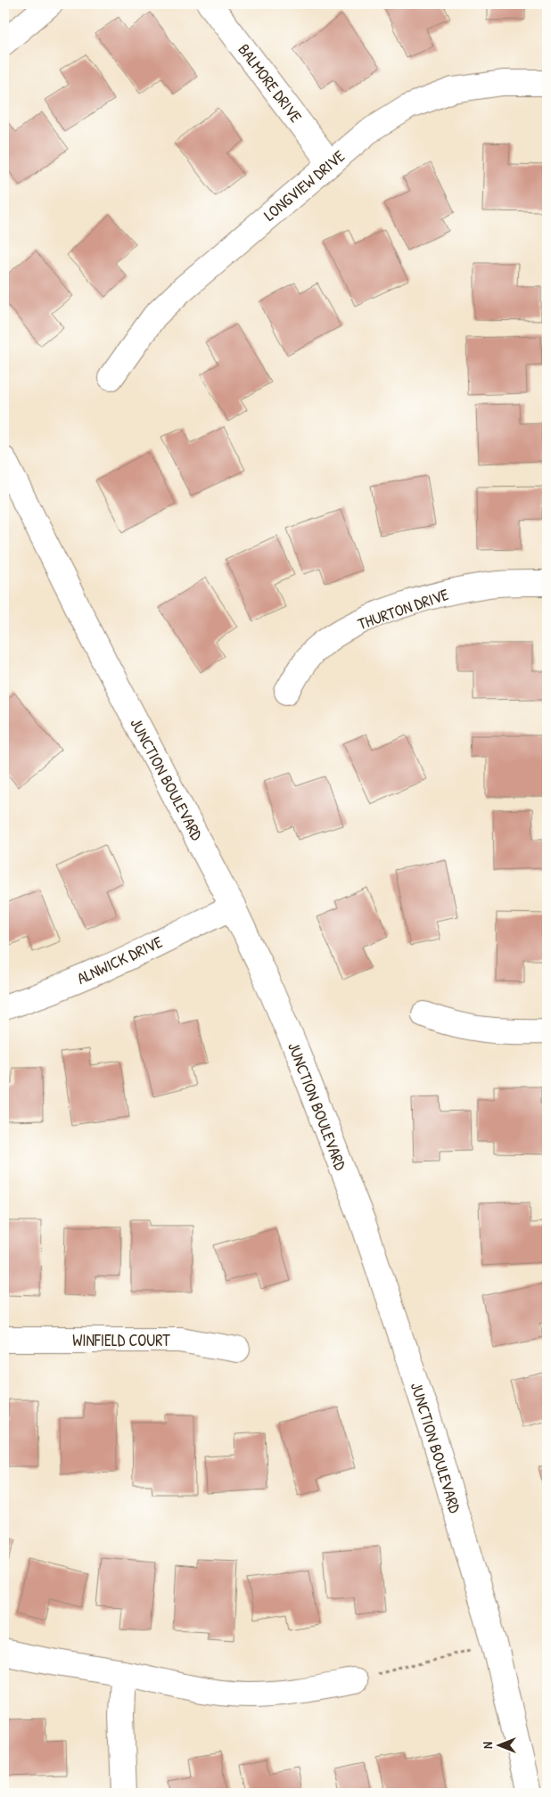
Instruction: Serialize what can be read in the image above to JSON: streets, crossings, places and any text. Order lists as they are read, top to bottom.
{
  "streets": {
    "street": [
      "BALMORE DRIVE",
      "LONGVIEW DRIVE",
      "THURTON DRIVE",
      "JUNCTION BOULEVARD",
      "ALNWICK DRIVE",
      "WINFIELD COURT"
    ]
  },
  "crossings": [
    ["BALMORE DRIVE", "LONGVIEW DRIVE"],
    ["JUNCTION BOULEVARD", "ALNWICK DRIVE"]
  ],
  "north": "left"
}
